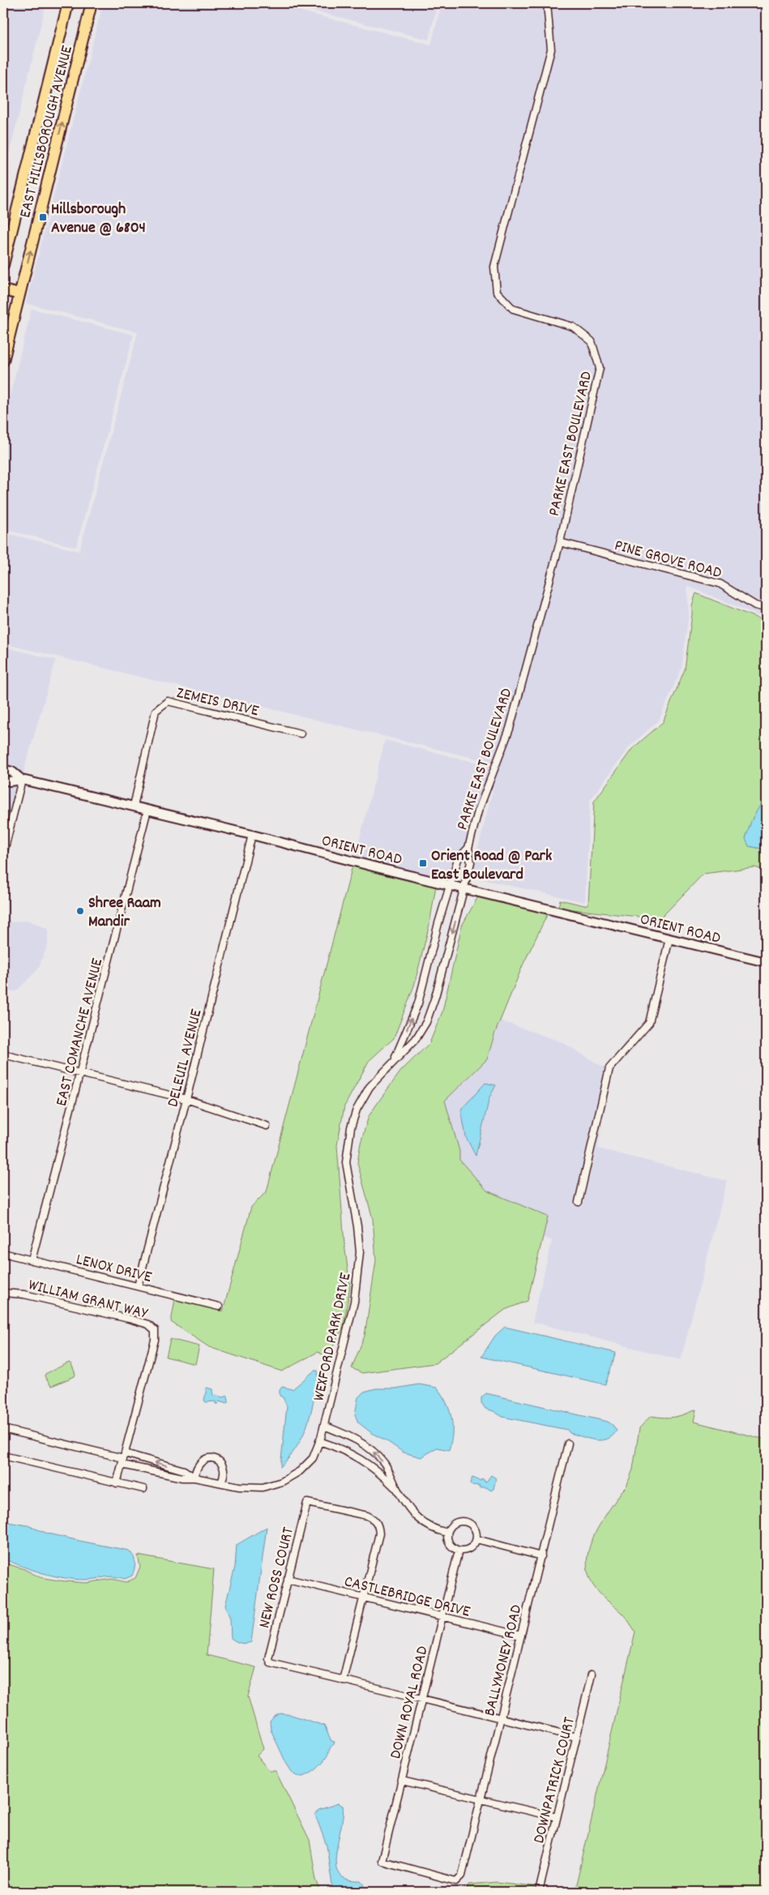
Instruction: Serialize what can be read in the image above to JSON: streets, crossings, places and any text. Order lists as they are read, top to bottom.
{
  "streets": {
    "main road": ["EAST HILLSBOROUGH AVENUE"],
    "street": [
      "PARKE EAST BOULEVARD",
      "PINE GROVE ROAD",
      "ZEMEIS DRIVE",
      "ORIENT ROAD",
      "EAST COMANCHE AVENUE",
      "DELEUIL AVENUE",
      "LENOX DRIVE",
      "WILLIAM GRANT WAY",
      "WEXFORD PARK DRIVE",
      "NEW ROSS COURT",
      "CASTLEBRIDGE DRIVE",
      "BALLYMONEY ROAD",
      "DOWN ROYAL ROAD",
      "DOWNPATRICK COURT"
    ]
  },
  "crossings": [
    ["PARKE EAST BOULEVARD", "PINE GROVE ROAD"],
    ["PARKE EAST BOULEVARD", "ORIENT ROAD"],
    ["PARKE EAST BOULEVARD", "WEXFORD PARK DRIVE"],
    ["ZEMEIS DRIVE", "ORIENT ROAD"],
    ["ORIENT ROAD", "EAST COMANCHE AVENUE"],
    ["ORIENT ROAD", "DELEUIL AVENUE"],
    ["ORIENT ROAD", "WEXFORD PARK DRIVE"],
    ["EAST COMANCHE AVENUE", "LENOX DRIVE"],
    ["DELEUIL AVENUE", "LENOX DRIVE"],
    ["WILLIAM GRANT WAY", "WEXFORD PARK DRIVE"],
    ["NEW ROSS COURT", "CASTLEBRIDGE DRIVE"],
    ["CASTLEBRIDGE DRIVE", "BALLYMONEY ROAD"],
    ["CASTLEBRIDGE DRIVE", "DOWN ROYAL ROAD"],
    ["BALLYMONEY ROAD", "DOWN ROYAL ROAD"]
  ],
  "places": {
    "transit": ["Hillsborough Avenue @ 6804", "Orient Road @ Park East Boulevard"],
    "other": ["Shree Raam Mandir"]
  }
}
